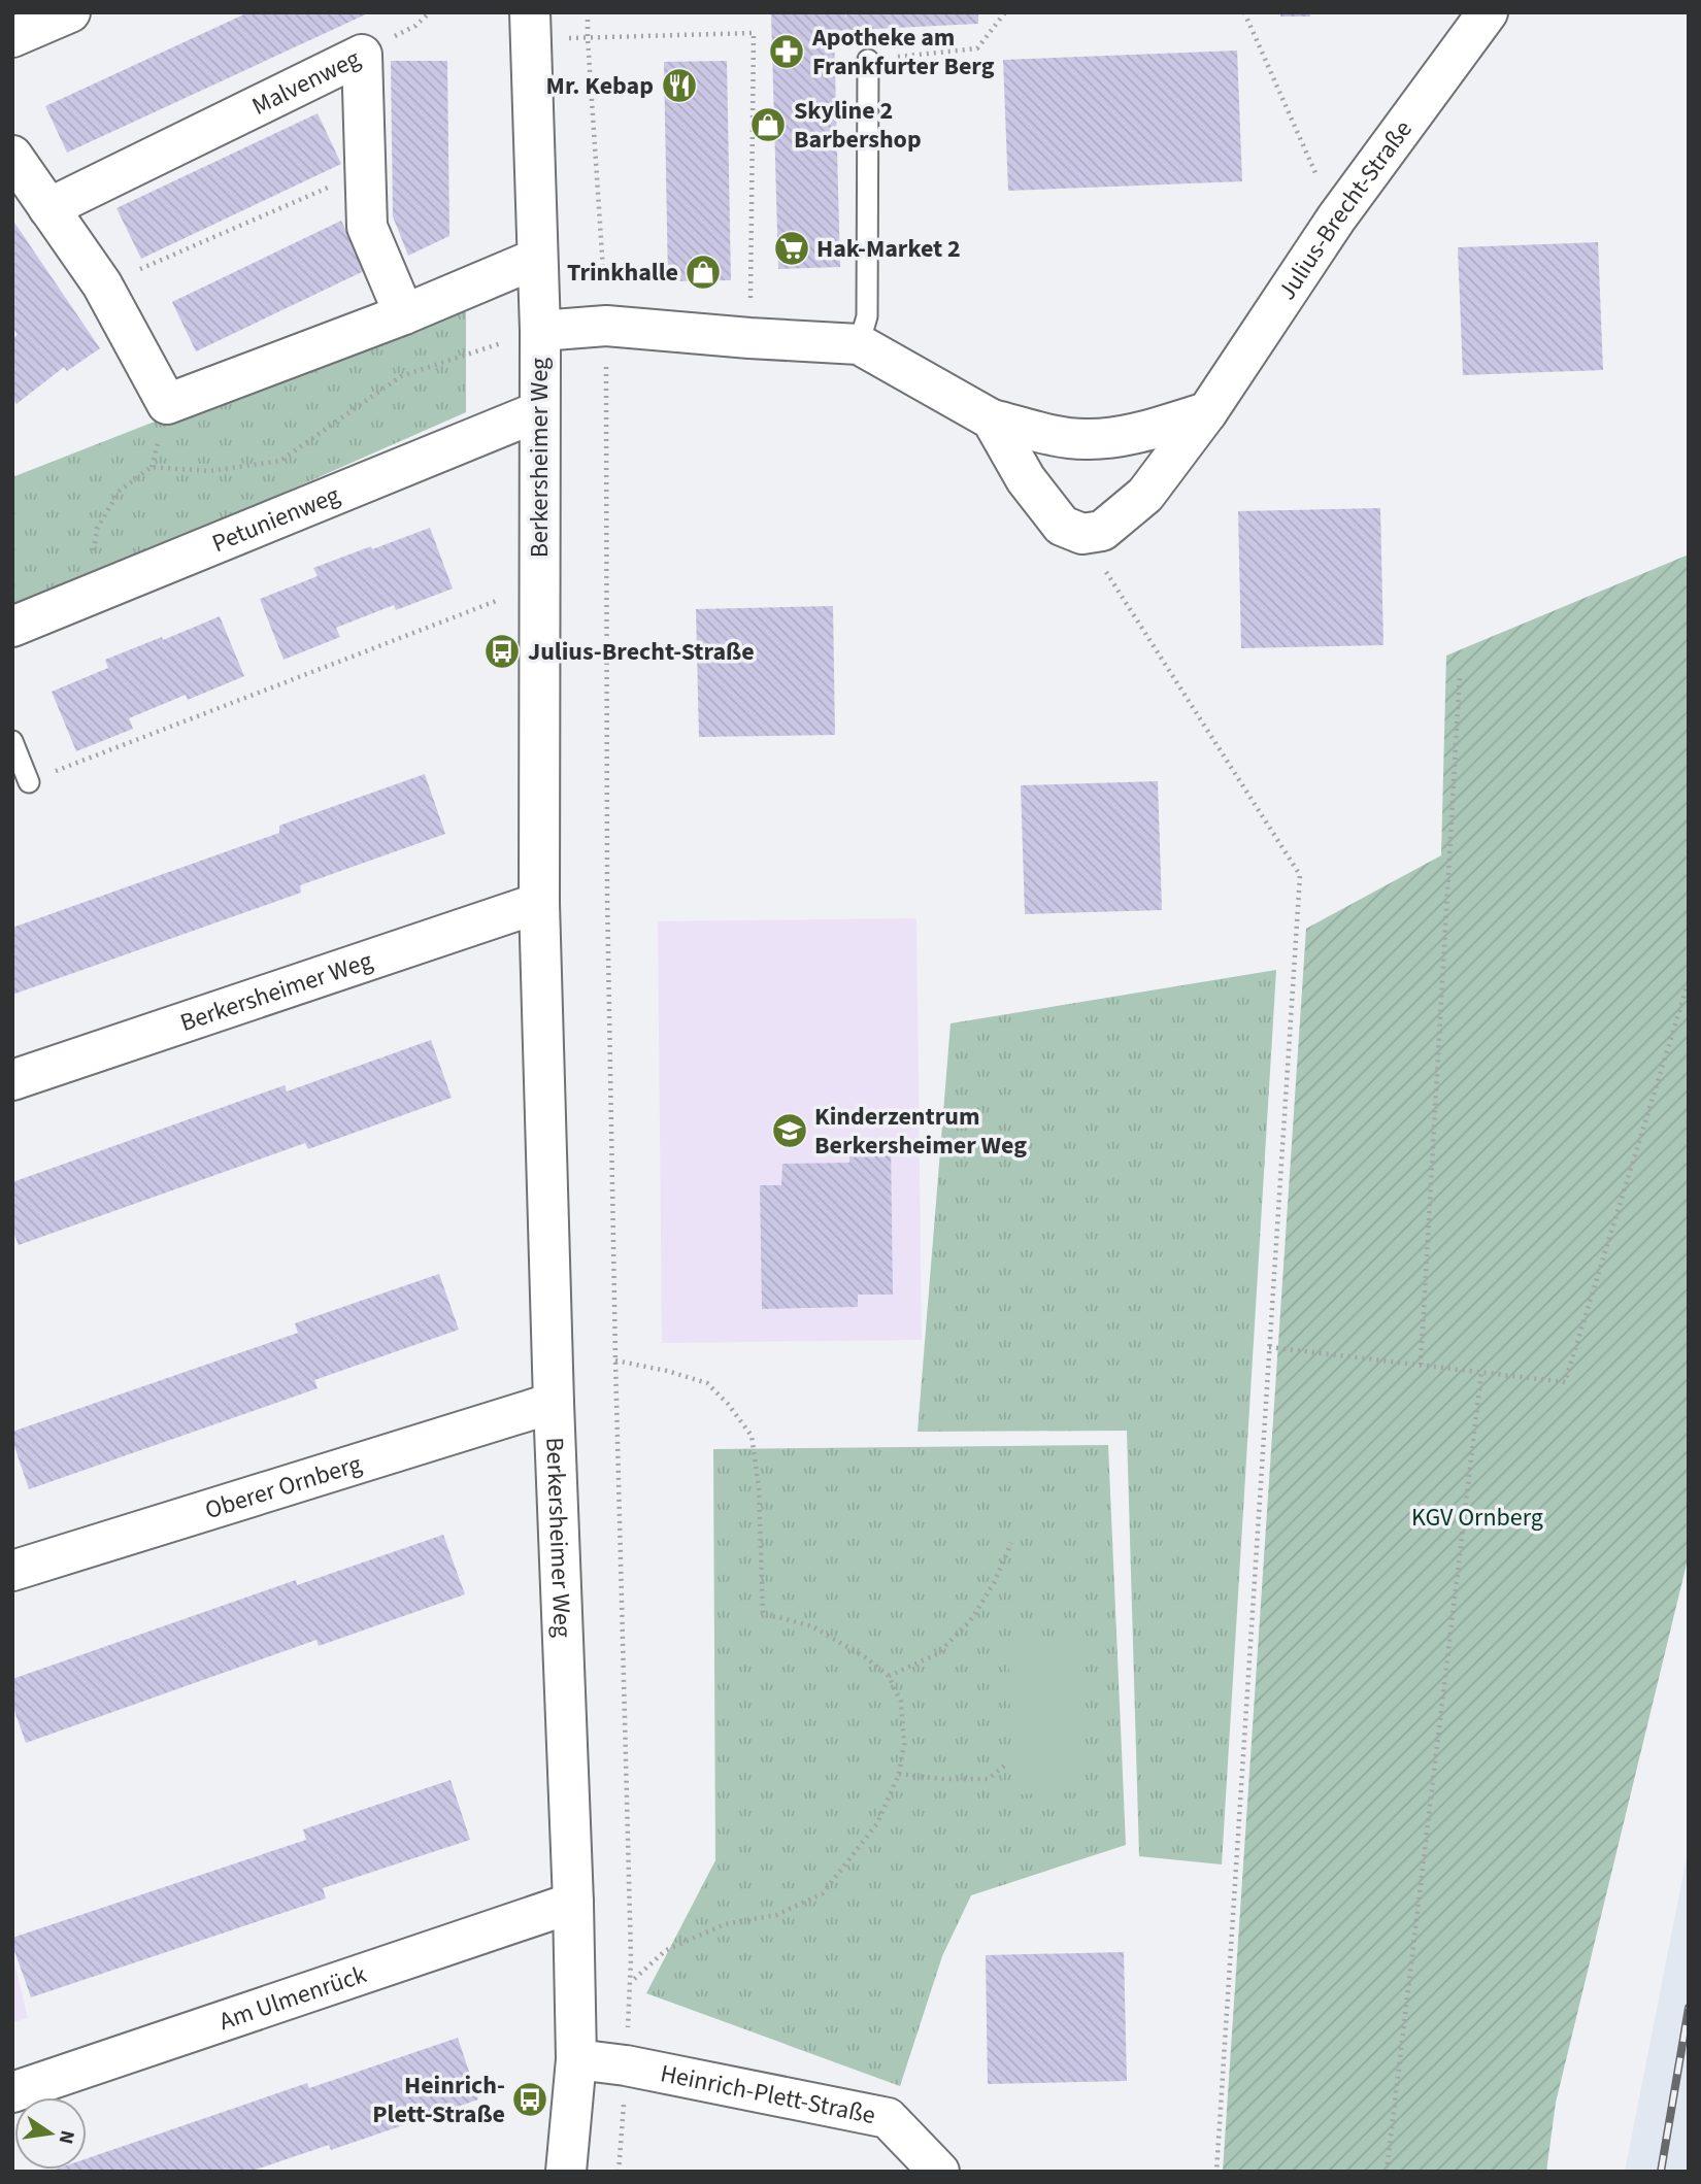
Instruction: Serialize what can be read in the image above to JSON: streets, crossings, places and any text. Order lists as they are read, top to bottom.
{
  "streets": {
    "street": [
      "Malvenweg",
      "Julius-Brecht-Straße",
      "Berkersheimer Weg",
      "Petunienweg",
      "Oberer Ornberg",
      "Am Ulmenrück",
      "Heinrich-Plett-Straße"
    ]
  },
  "crossings": [
    ["Berkersheimer Weg", "Petunienweg"],
    ["Berkersheimer Weg", "Oberer Ornberg"],
    ["Berkersheimer Weg", "Am Ulmenrück"],
    ["Berkersheimer Weg", "Heinrich-Plett-Straße"]
  ],
  "parks": ["KGV Ornberg"],
  "places": {
    "pharmacy": ["Apotheke am Frankfurter Berg"],
    "restaurant": ["Mr. Kebap"],
    "shop": ["Skyline 2 Barbershop", "Trinkhalle"],
    "supermarket": ["Hak-Market 2"],
    "bus stop": ["Julius-Brecht-Straße", "Heinrich- Plett-Straße"],
    "school or university": ["Kinderzentrum Berkersheimer Weg"]
  },
  "north": "right"
}
